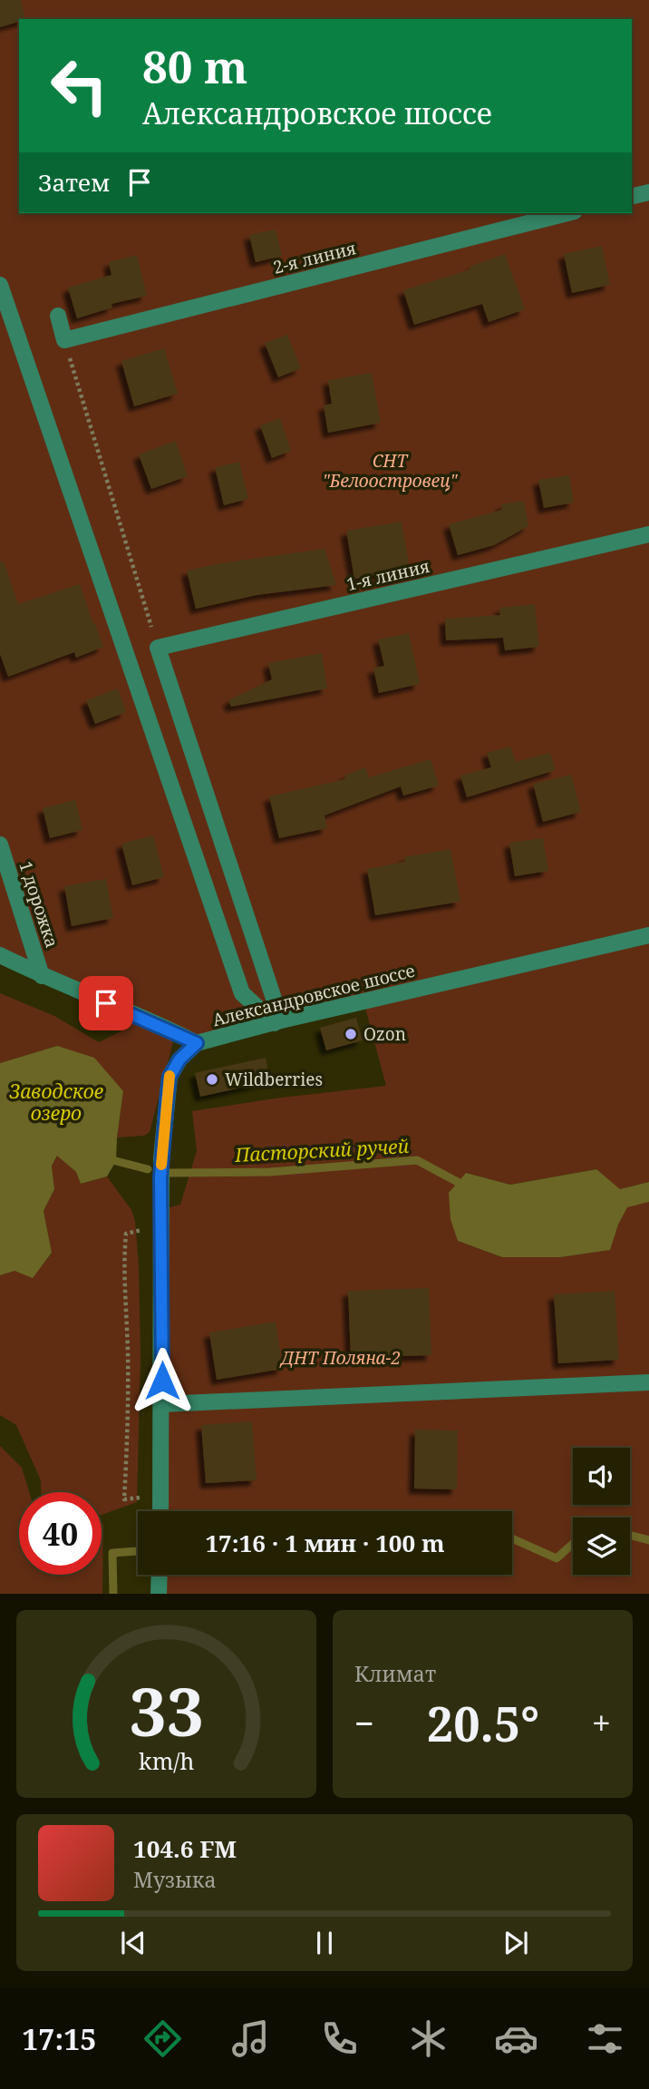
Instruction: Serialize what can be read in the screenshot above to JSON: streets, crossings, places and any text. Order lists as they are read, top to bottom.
{
  "streets": {
    "street": [
      "2-я линия",
      "1-я линия",
      "1 дорожка",
      "Александровское шоссе"
    ]
  },
  "crossings": [
    ["1 дорожка", "Александровское шоссе"]
  ],
  "water": ["Заводское озеро", "Пасторский ручей"],
  "parks": ["СНТ \"Белоостровец\"", "ДНТ Поляна-2"],
  "places": ["Ozon", "Wildberries"],
  "page": {
    "turn": ["80 m", "Александровское шоссе"],
    "then": "Затем",
    "limit": "40",
    "trip": "17:16 · 1 мин · 100 m",
    "tile": "Климат",
    "heat": ["−", "20.5°", "+"],
    "song": ["104.6 FM", "Музыка"],
    "tabs": "17:15",
    "gauge": ["33", "km/h"]
  }
}
